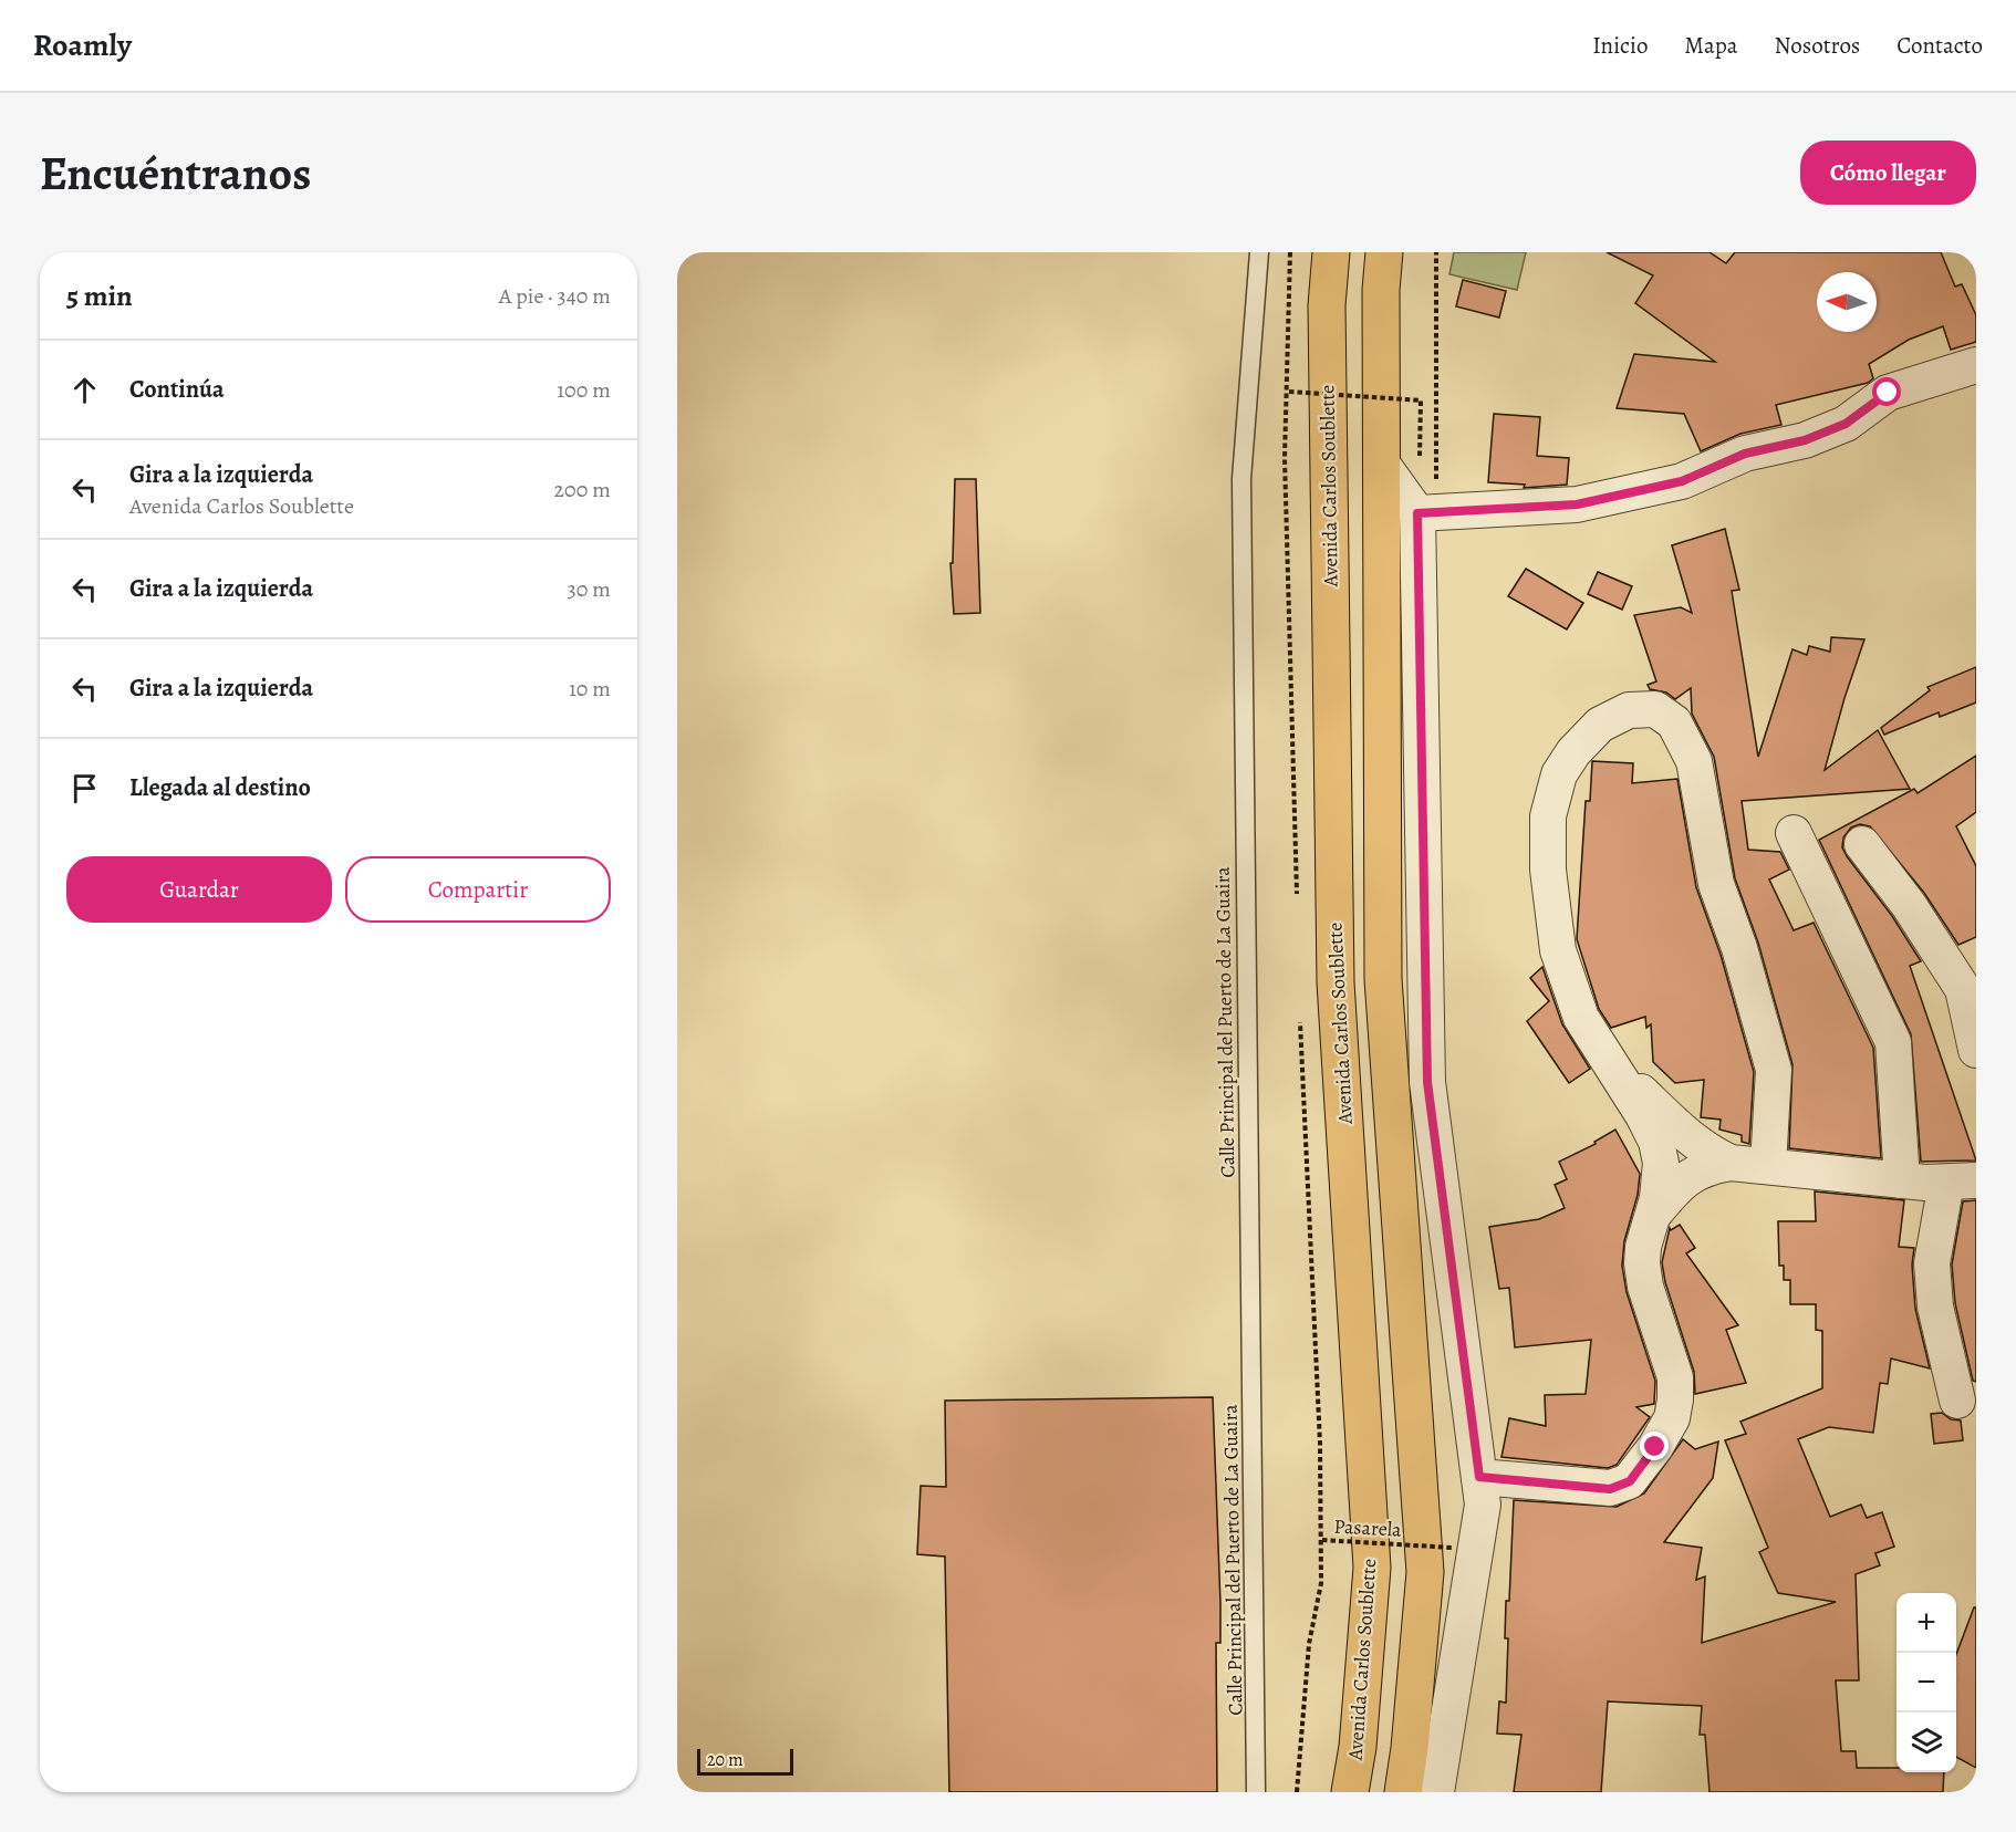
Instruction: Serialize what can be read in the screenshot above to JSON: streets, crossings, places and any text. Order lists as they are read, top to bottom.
{
  "streets": {
    "main road": ["Avenida Carlos Soublette"],
    "lane": ["Calle Principal del Puerto de La Guaira"],
    "path": ["Pasarela"]
  },
  "scale_bar": "20 m",
  "north": "left",
  "page": {
    "header": "Roamly",
    "nav": [
      "Inicio",
      "Mapa",
      "Nosotros",
      "Contacto"
    ],
    "buttons": [
      "Cómo llegar",
      ["Guardar", "Compartir"]
    ],
    "title": "Encuéntranos",
    "heading": ["5 min", "A pie · 340 m"],
    "list": [
      ["Continúa", "100 m"],
      ["Gira a la izquierda", "Avenida Carlos Soublette", "200 m"],
      ["Gira a la izquierda", "30 m"],
      ["Gira a la izquierda", "10 m"],
      "Llegada al destino"
    ],
    "map_buttons": ["+", "−"],
    "scale": "20 m"
  }
}
